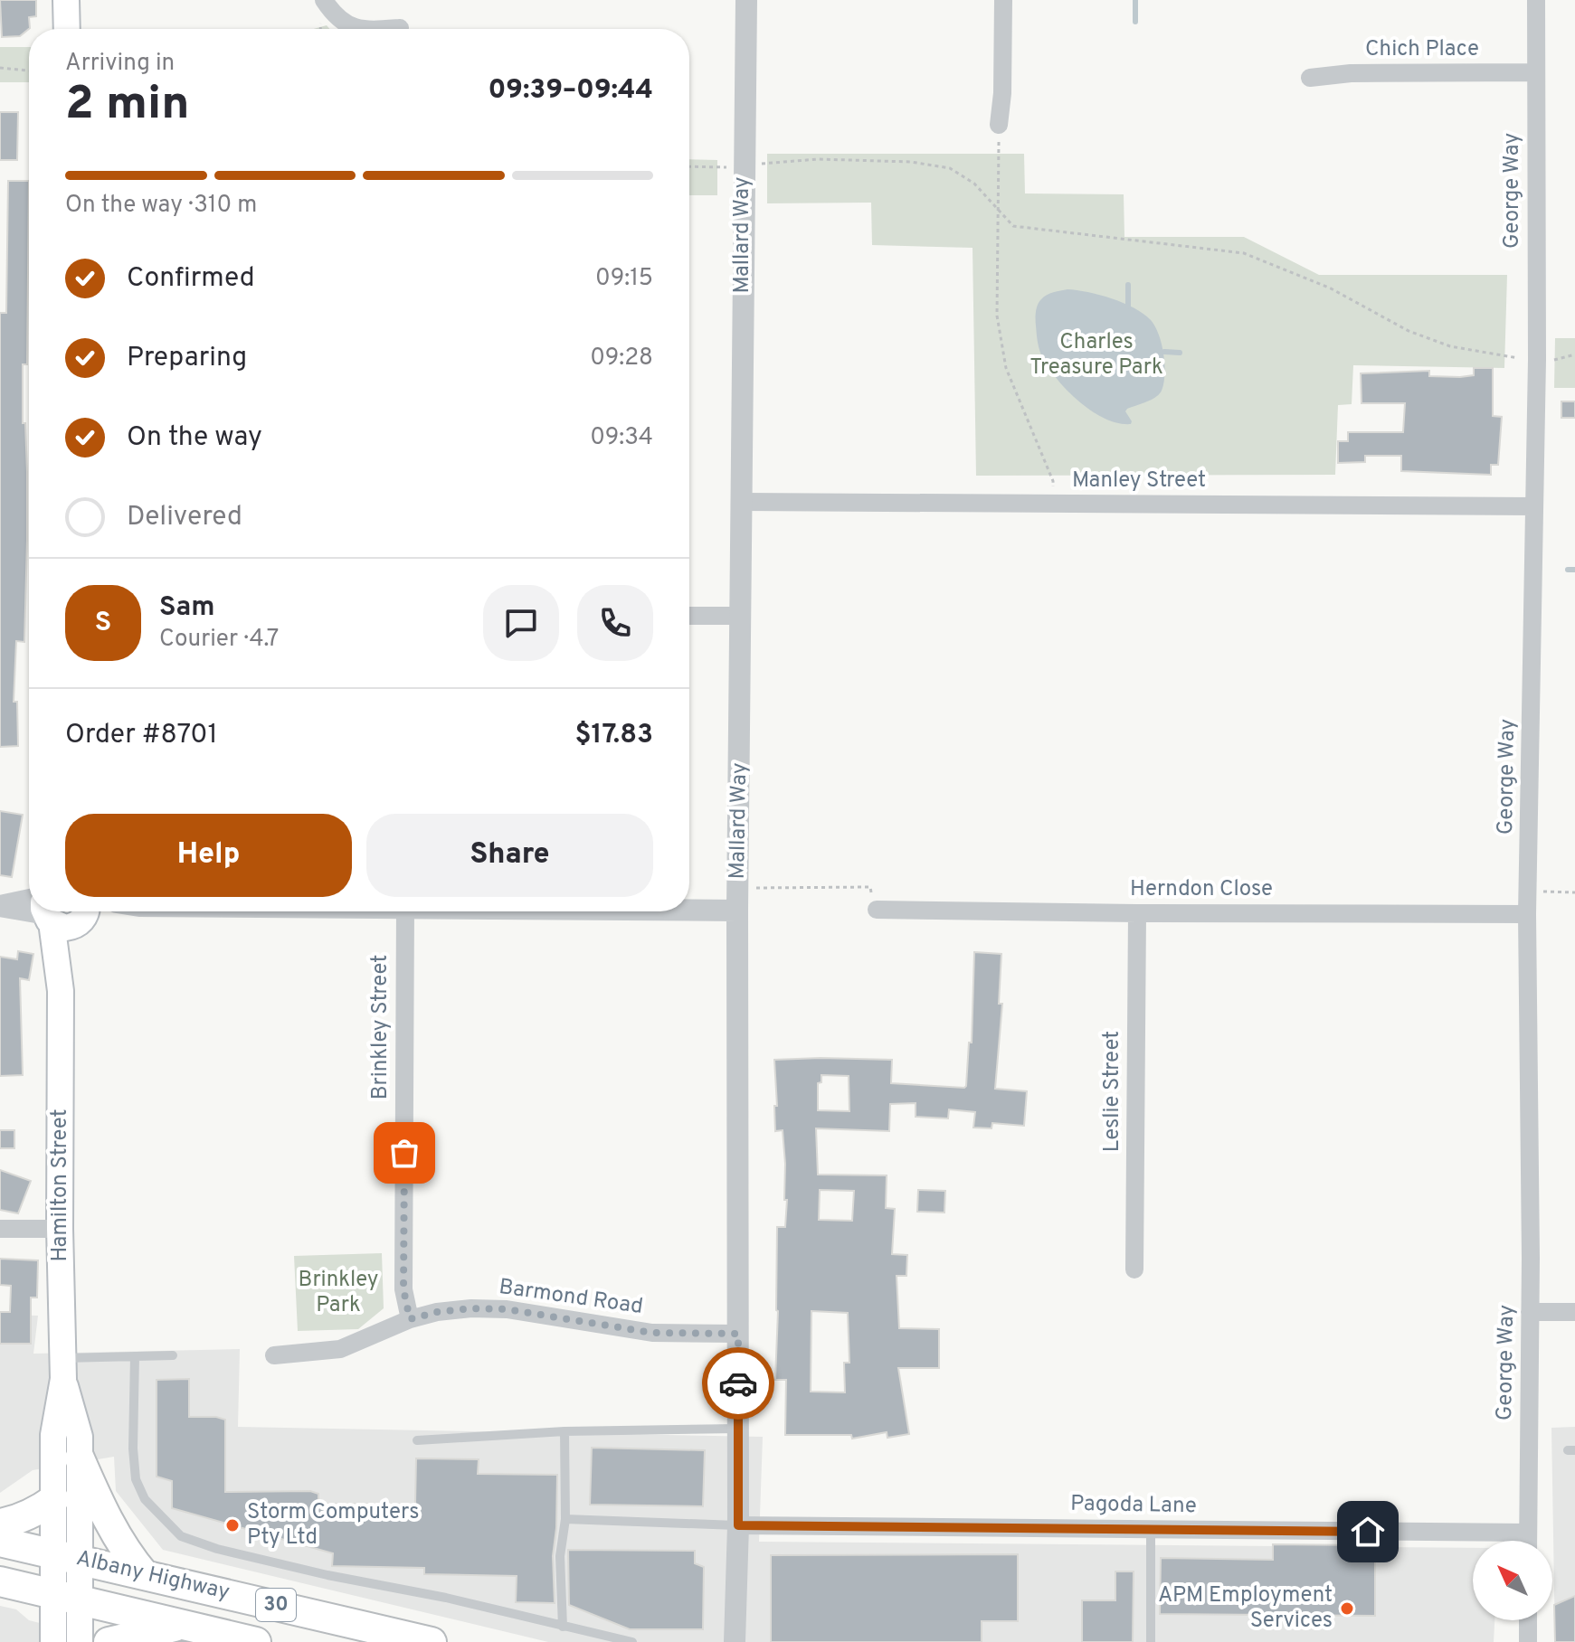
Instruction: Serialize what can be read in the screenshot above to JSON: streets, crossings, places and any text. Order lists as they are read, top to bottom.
{
  "streets": {
    "highway": ["Albany Highway", "30"],
    "main road": ["Hamilton Street"],
    "street": [
      "Chich Place",
      "George Way",
      "Mallard Way",
      "Manley Street",
      "Herndon Close",
      "Brinkley Street",
      "Leslie Street",
      "Barmond Road",
      "Pagoda Lane"
    ]
  },
  "crossings": [
    ["Chich Place", "George Way"],
    ["George Way", "Manley Street"],
    ["George Way", "Herndon Close"],
    ["George Way", "Pagoda Lane"],
    ["Mallard Way", "Manley Street"],
    ["Mallard Way", "Barmond Road"],
    ["Mallard Way", "Pagoda Lane"],
    ["Herndon Close", "Leslie Street"],
    ["Brinkley Street", "Barmond Road"],
    ["Hamilton Street", "Albany Highway"]
  ],
  "parks": ["Charles Treasure Park", "Brinkley Park"],
  "places": ["Storm Computers Pty Ltd", "APM Employment Services"],
  "north": "top left",
  "page": {
    "heading": ["2 min", "Arriving in", "09:39–09:44"],
    "panel": [
      "Sam",
      "Courier · 4.7",
      "Order #8701",
      "$17.83"
    ],
    "bar": "On the way · 310 m",
    "list": [
      ["Confirmed", "09:15"],
      ["Preparing", "09:28"],
      ["On the way", "09:34"],
      "Delivered"
    ],
    "round": "S",
    "buttons": ["Help", "Share"]
  }
}
